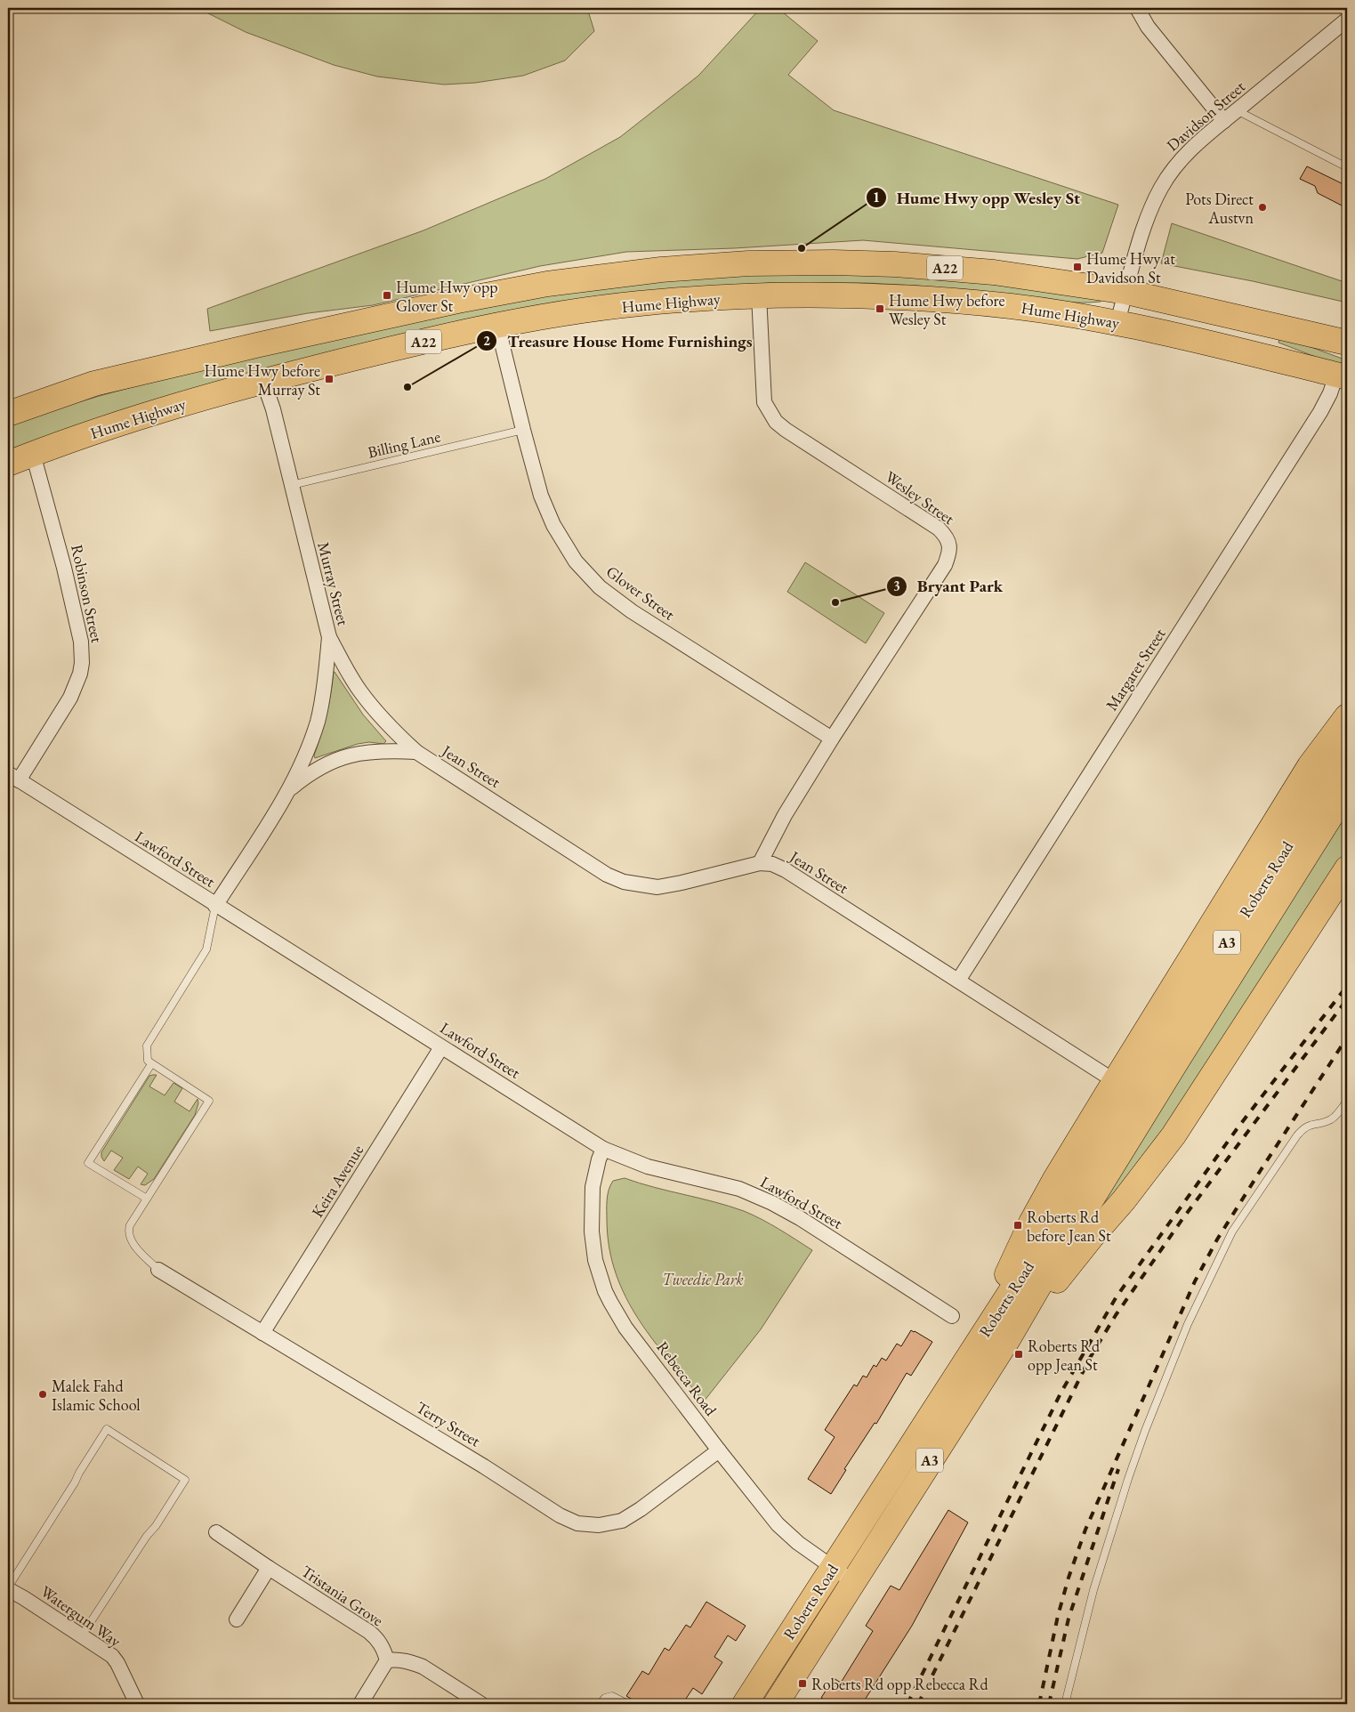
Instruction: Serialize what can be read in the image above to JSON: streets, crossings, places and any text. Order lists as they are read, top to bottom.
{
  "streets": {
    "highway": [
      "A22",
      "Hume Highway",
      "Roberts Road",
      "A3"
    ],
    "street": [
      "Davidson Street",
      "Wesley Street",
      "Murray Street",
      "Glover Street",
      "Robinson Street",
      "Margaret Street",
      "Jean Street",
      "Lawford Street",
      "Keira Avenue",
      "Rebecca Road",
      "Terry Street",
      "Tristania Grove",
      "Watergum Way"
    ],
    "lane": ["Billing Lane"]
  },
  "crossings": [
    ["Davidson Street", "Hume Highway"],
    ["Hume Highway", "Wesley Street"],
    ["Hume Highway", "Murray Street"],
    ["Hume Highway", "Glover Street"],
    ["Hume Highway", "Robinson Street"],
    ["Hume Highway", "Margaret Street"],
    ["Billing Lane", "Murray Street"],
    ["Billing Lane", "Glover Street"],
    ["Wesley Street", "Glover Street"],
    ["Wesley Street", "Jean Street"],
    ["Murray Street", "Jean Street"],
    ["Murray Street", "Lawford Street"],
    ["Robinson Street", "Lawford Street"],
    ["Margaret Street", "Jean Street"],
    ["Lawford Street", "Keira Avenue"],
    ["Lawford Street", "Rebecca Road"],
    ["Roberts Road", "Rebecca Road"],
    ["Keira Avenue", "Terry Street"],
    ["Rebecca Road", "Terry Street"]
  ],
  "parks": ["Tweedie Park"],
  "places": {
    "other": [
      "Pots Direct Austvn",
      "Hume Hwy opp Wesley St",
      "Treasure House Home Furnishings",
      "Bryant Park",
      "Malek Fahd Islamic School"
    ],
    "transit": [
      "Hume Hwy at Davidson St",
      "Hume Hwy opp Glover St",
      "Hume Hwy before Wesley St",
      "Hume Hwy before Murray St",
      "Roberts Rd before Jean St",
      "Roberts Rd opp Jean St",
      "Roberts Rd opp Rebecca Rd"
    ]
  }
}
